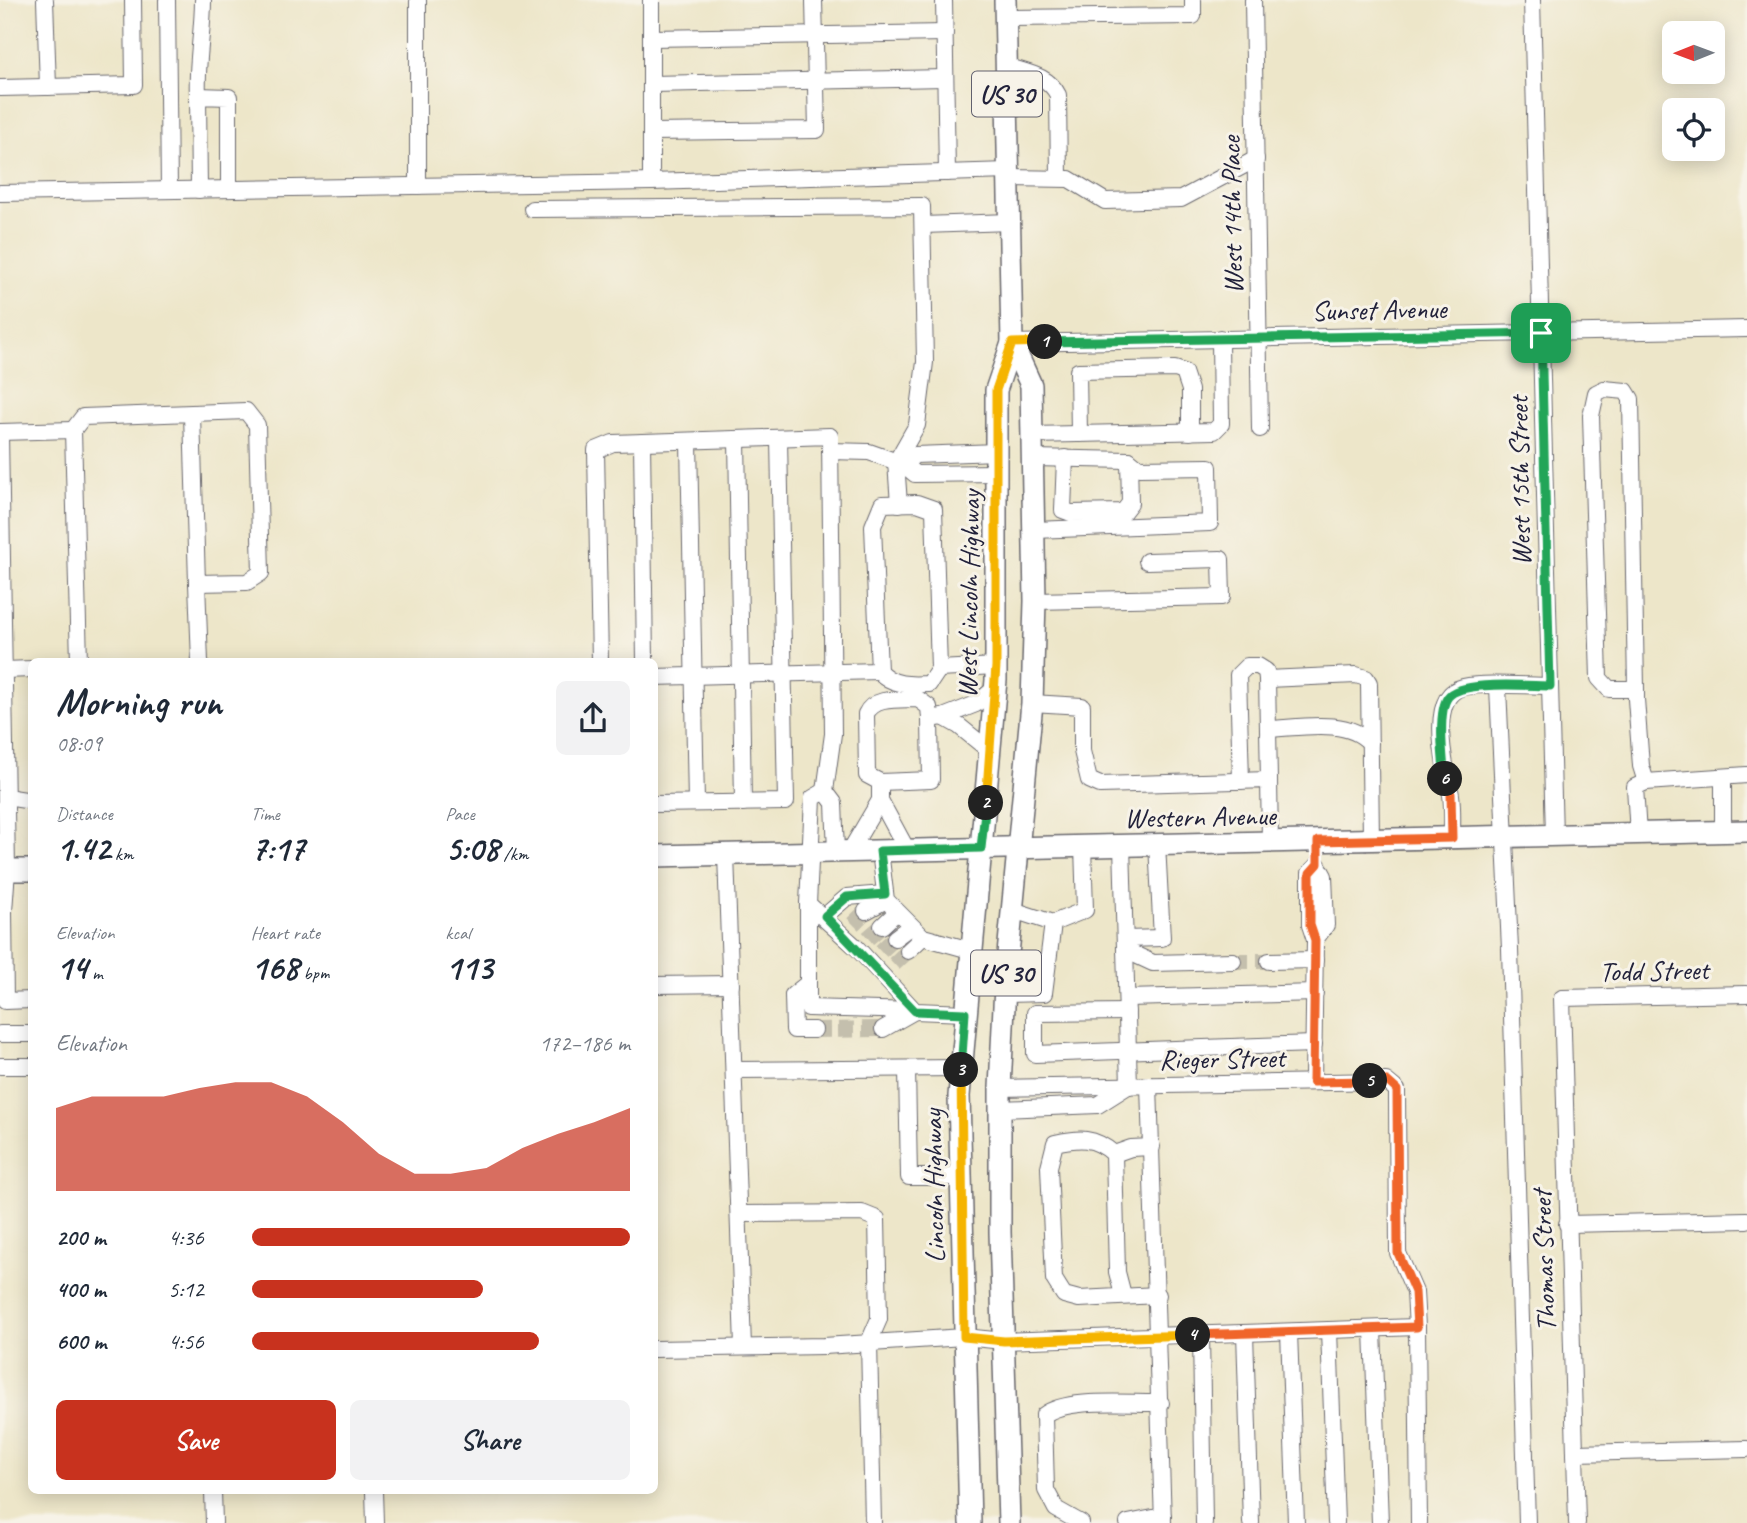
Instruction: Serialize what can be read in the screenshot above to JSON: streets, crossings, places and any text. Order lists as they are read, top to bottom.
{
  "streets": {
    "main road": [
      "US 30",
      "West Lincoln Highway",
      "Western Avenue",
      "Lincoln Highway"
    ],
    "street": [
      "West 14th Place",
      "Sunset Avenue",
      "West 15th Street",
      "Todd Street",
      "Rieger Street",
      "Thomas Street"
    ]
  },
  "crossings": [
    ["US 30", "West Lincoln Highway"],
    ["US 30", "Western Avenue"],
    ["US 30", "Rieger Street"],
    ["West 14th Place", "Sunset Avenue"],
    ["Sunset Avenue", "West 15th Street"],
    ["Sunset Avenue", "West Lincoln Highway"],
    ["West 15th Street", "Western Avenue"],
    ["West Lincoln Highway", "Western Avenue"],
    ["West Lincoln Highway", "Lincoln Highway"],
    ["Western Avenue", "Lincoln Highway"],
    ["Todd Street", "Thomas Street"]
  ],
  "north": "left",
  "page": {
    "pins": [
      "1",
      "6",
      "2",
      "3",
      "5",
      "4"
    ],
    "heading": ["Morning run", "08:09"],
    "stats": [
      ["Distance", "1.42 km"],
      ["Time", "7:17"],
      ["Pace", "5:08 /km"],
      ["Elevation", "14 m"],
      ["Heart rate", "168 bpm"],
      ["kcal", "113"]
    ],
    "chart": ["Elevation", "172–186 m"],
    "list": [
      {
        "name": "200 m",
        "note": "4:36"
      },
      {
        "name": "400 m",
        "note": "5:12"
      },
      {
        "name": "600 m",
        "note": "4:56"
      }
    ],
    "buttons": ["Save", "Share"]
  }
}
